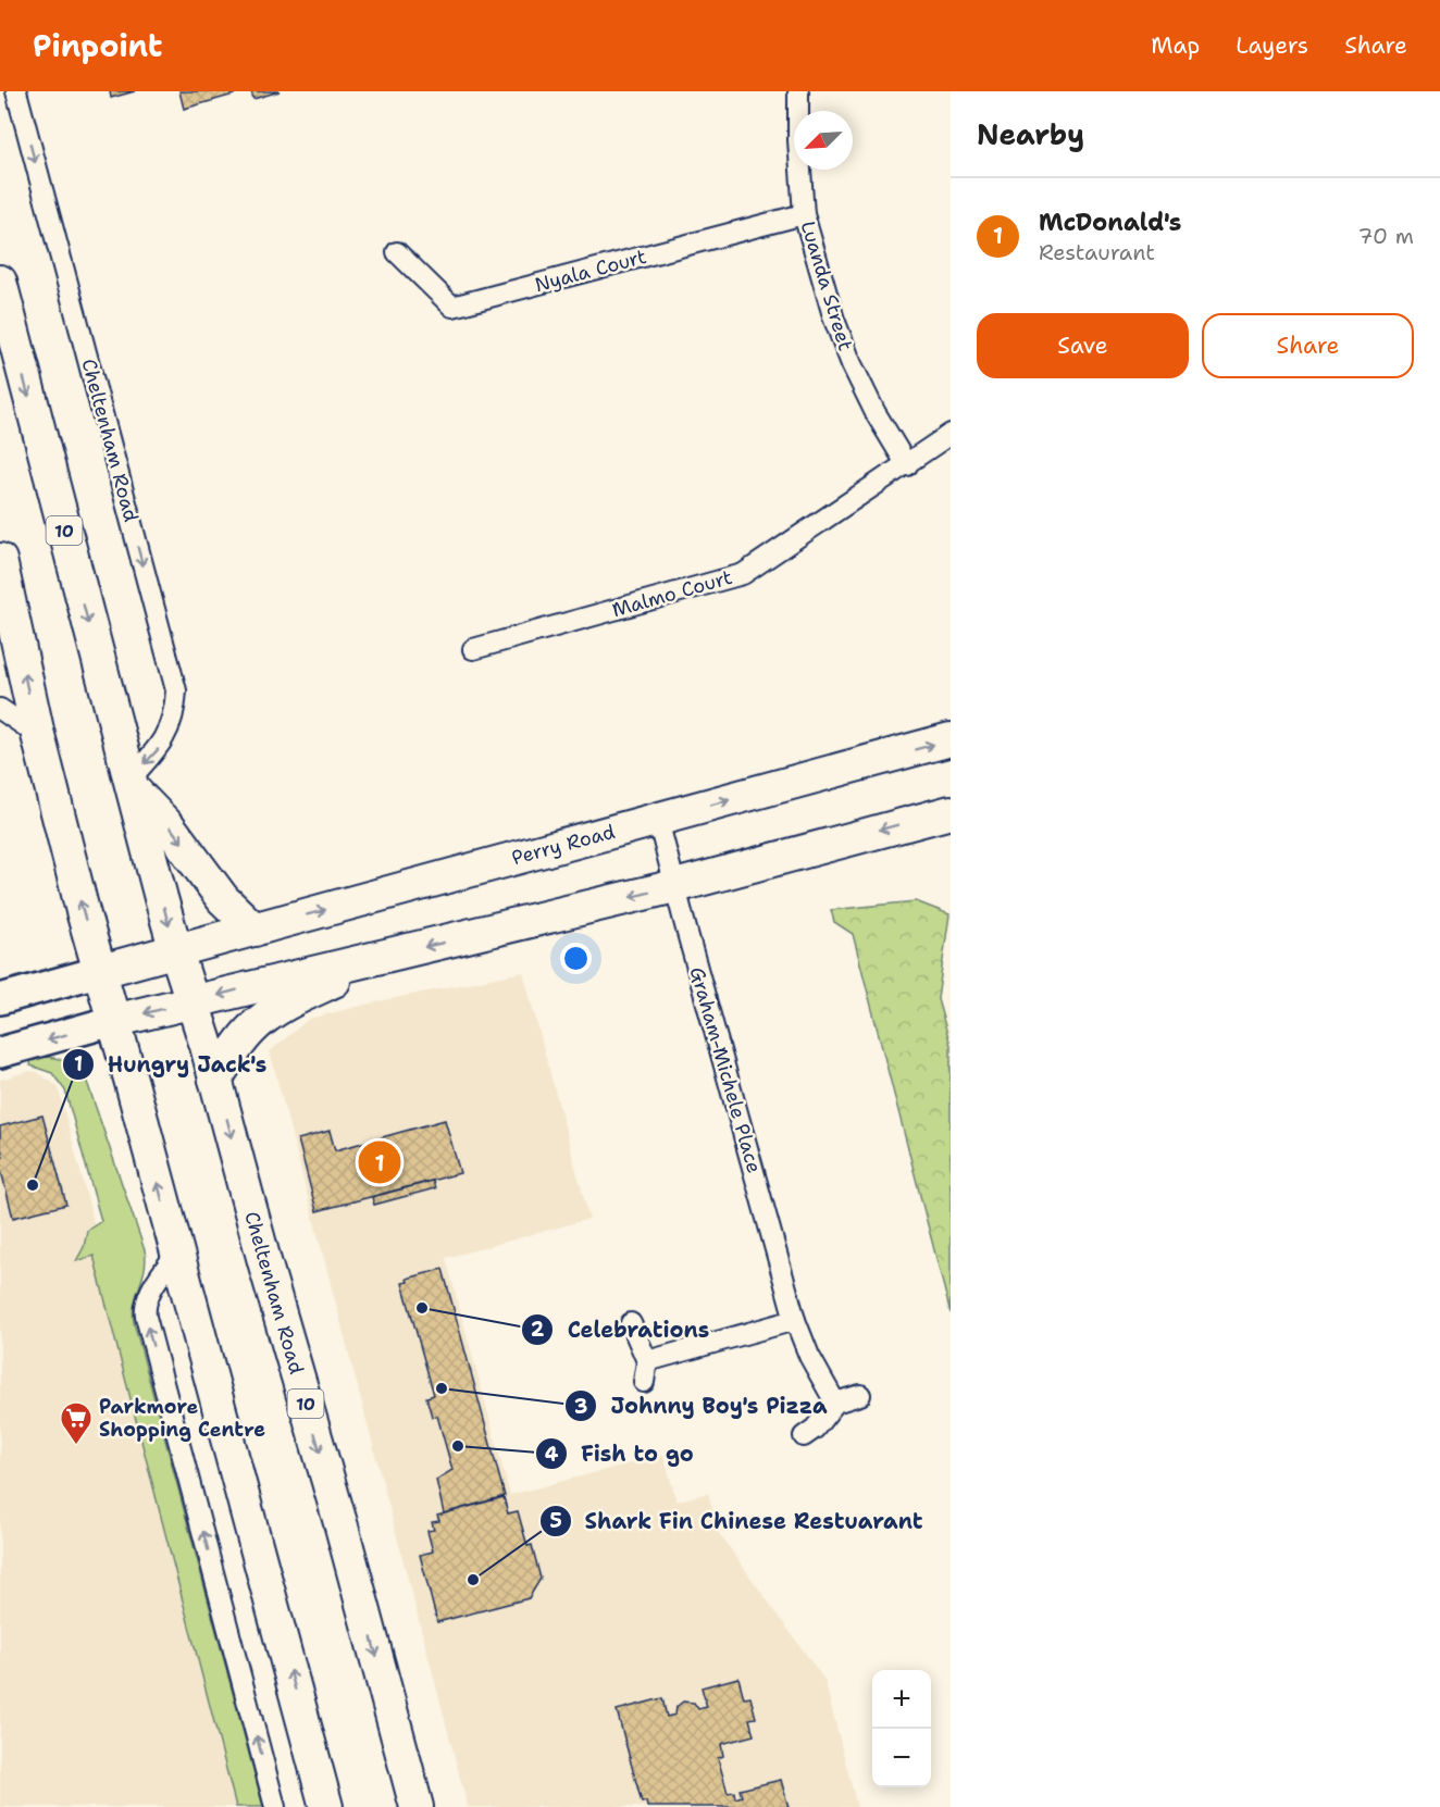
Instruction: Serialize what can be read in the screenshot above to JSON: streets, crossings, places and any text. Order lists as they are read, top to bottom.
{
  "streets": {
    "main road": ["Cheltenham Road", "10", "Perry Road"],
    "street": [
      "Nyala Court",
      "Luanda Street",
      "Malmo Court",
      "Graham-Michele Place"
    ]
  },
  "crossings": [
    ["Nyala Court", "Luanda Street"],
    ["Luanda Street", "Malmo Court"],
    ["Cheltenham Road", "Perry Road"],
    ["Perry Road", "Graham-Michele Place"]
  ],
  "one_way": ["Cheltenham Road"],
  "places": {
    "other": [
      "Hungry Jack's",
      "Celebrations",
      "Johnny Boy's Pizza",
      "Fish to go",
      "Shark Fin Chinese Restuarant"
    ],
    "supermarket": ["Parkmore Shopping Centre"]
  },
  "north": "bottom left",
  "page": {
    "header": "Pinpoint",
    "nav": ["Map", "Layers", "Share"],
    "heading": "Nearby",
    "list": [
      {
        "mark": "1",
        "name": "McDonald's",
        "note": "Restaurant",
        "value": "70 m"
      }
    ],
    "buttons": ["Save", "Share"],
    "pins": "1",
    "map_buttons": ["+", "−"]
  }
}
